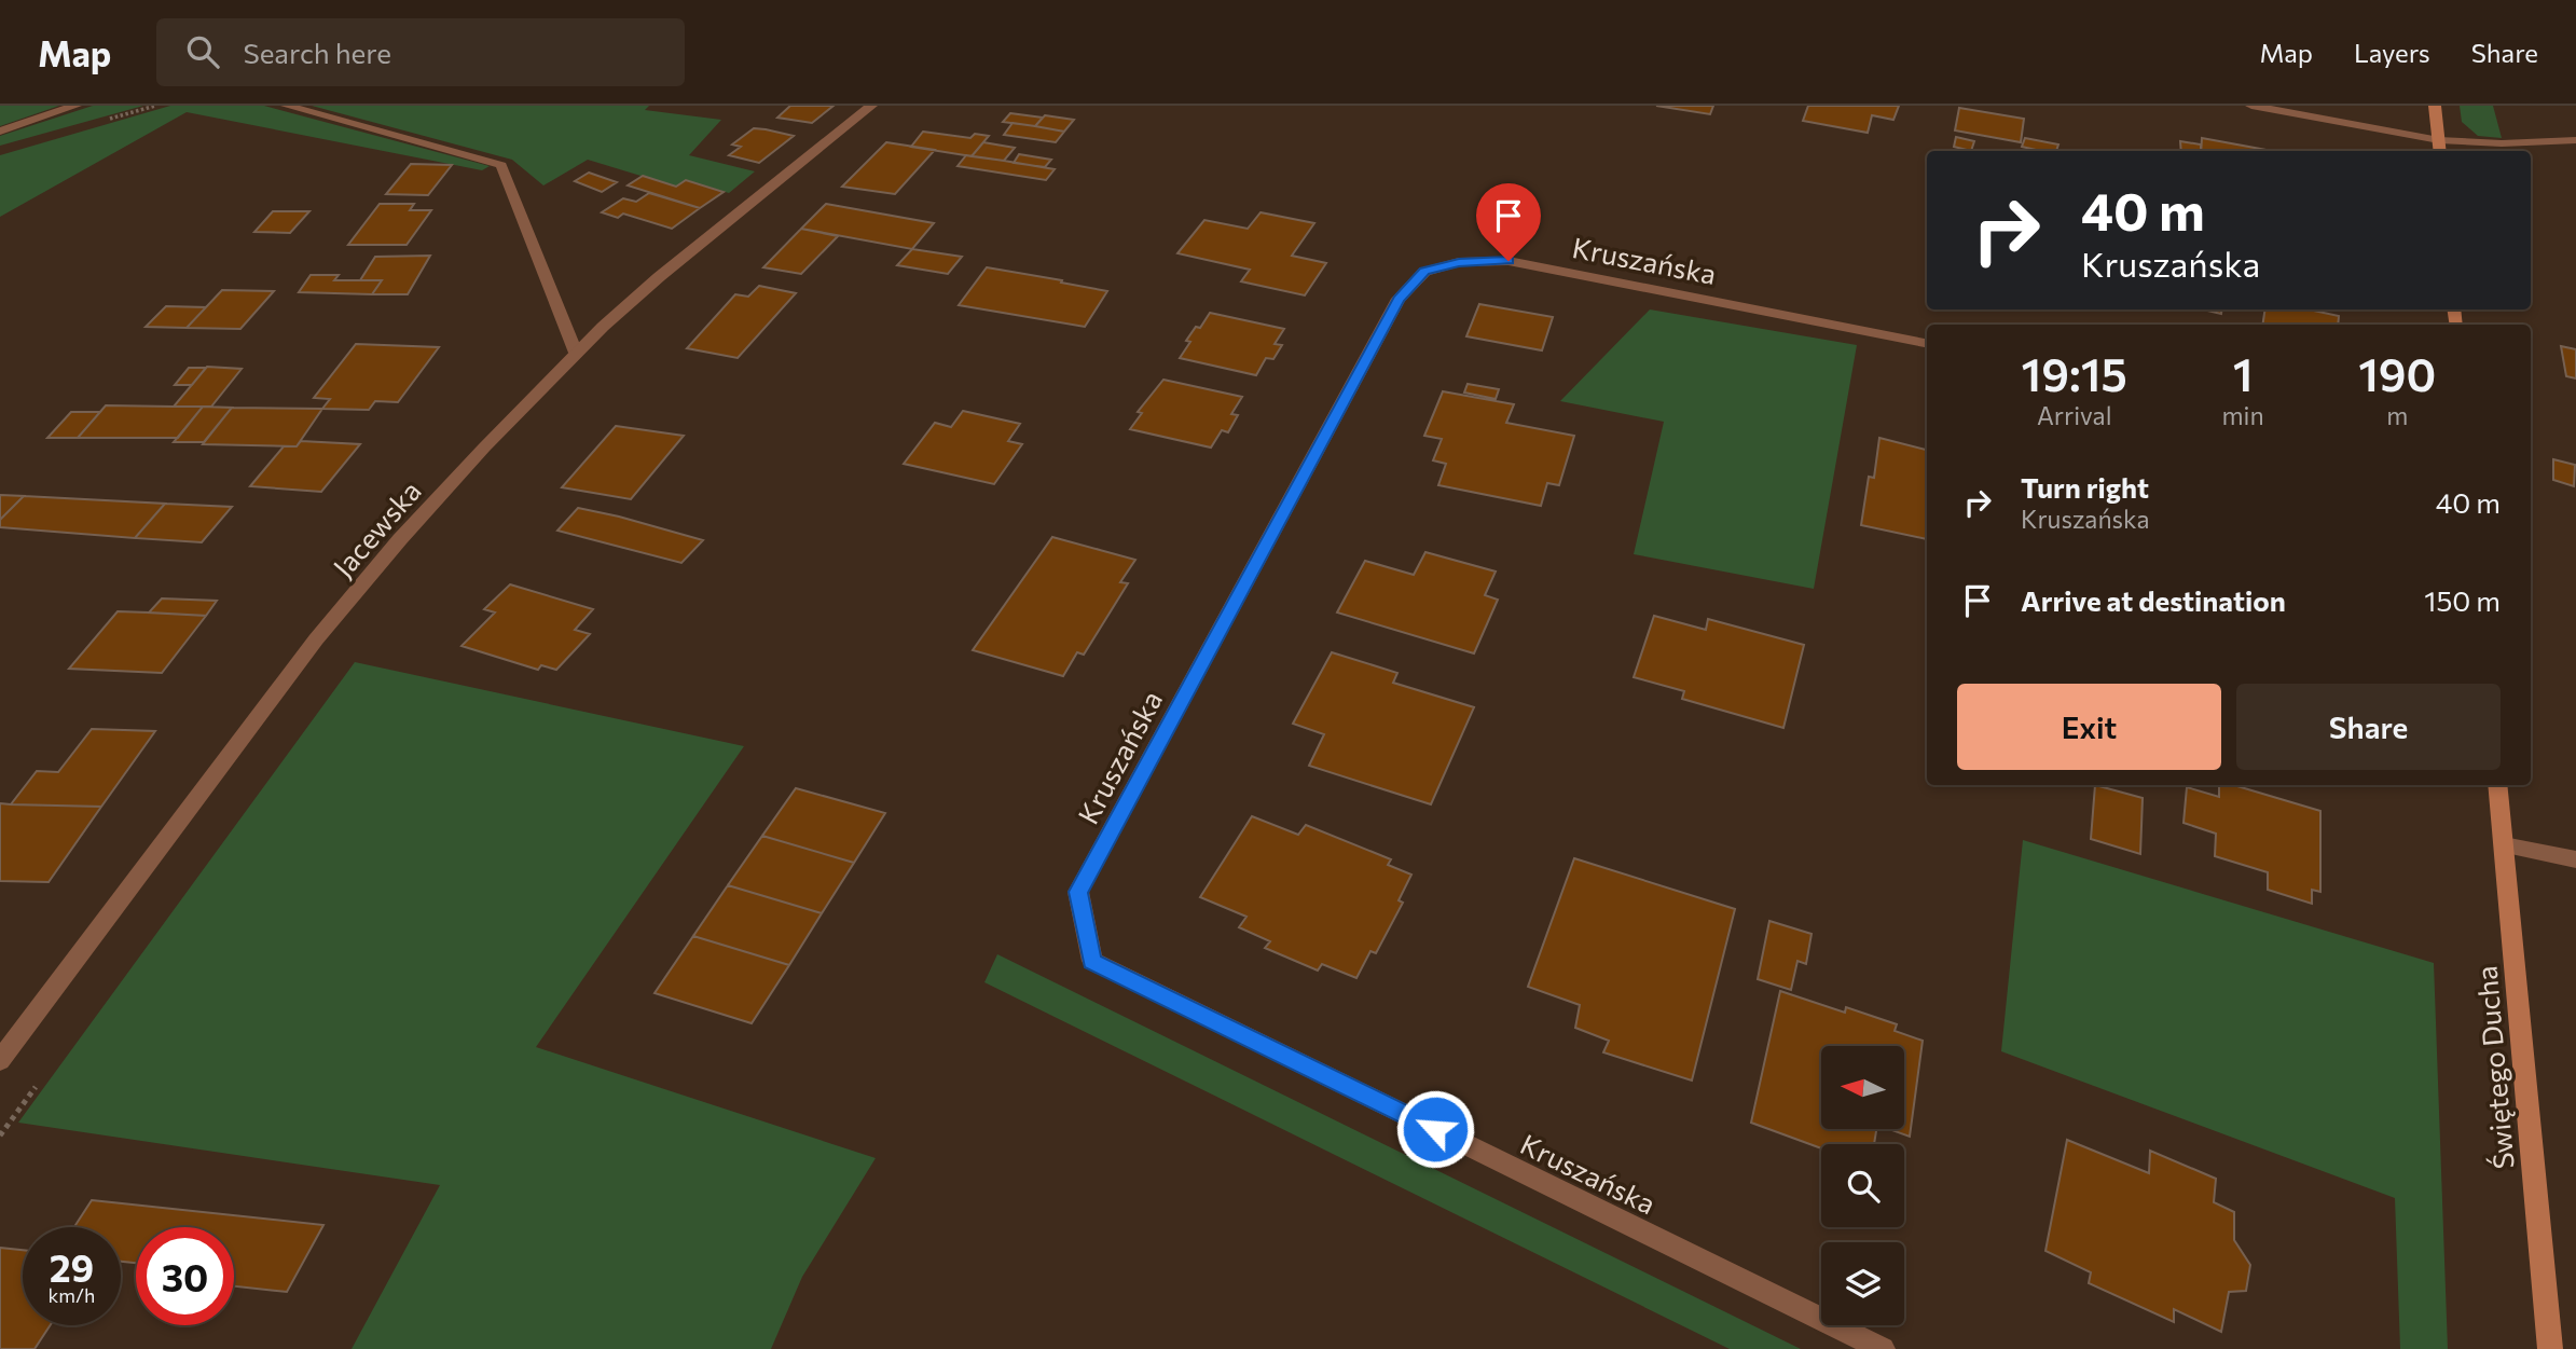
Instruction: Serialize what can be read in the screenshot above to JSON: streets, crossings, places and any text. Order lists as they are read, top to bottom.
{
  "streets": {
    "main road": ["Świętego Ducha"],
    "street": ["Kruszańska", "Jacewska"]
  },
  "north": "left",
  "page": {
    "header": "Map",
    "search": "Search here",
    "nav": ["Map", "Layers", "Share"],
    "turn": ["40 m", "Kruszańska"],
    "eta": [
      "19:15",
      "Arrival",
      "1",
      "min",
      "190",
      "m"
    ],
    "list": [
      {
        "name": "Turn right",
        "note": "Kruszańska",
        "value": "40 m"
      },
      {
        "name": "Arrive at destination",
        "value": "150 m"
      }
    ],
    "buttons": ["Exit", "Share"],
    "speed": "29 km/h",
    "limit": "30"
  }
}
